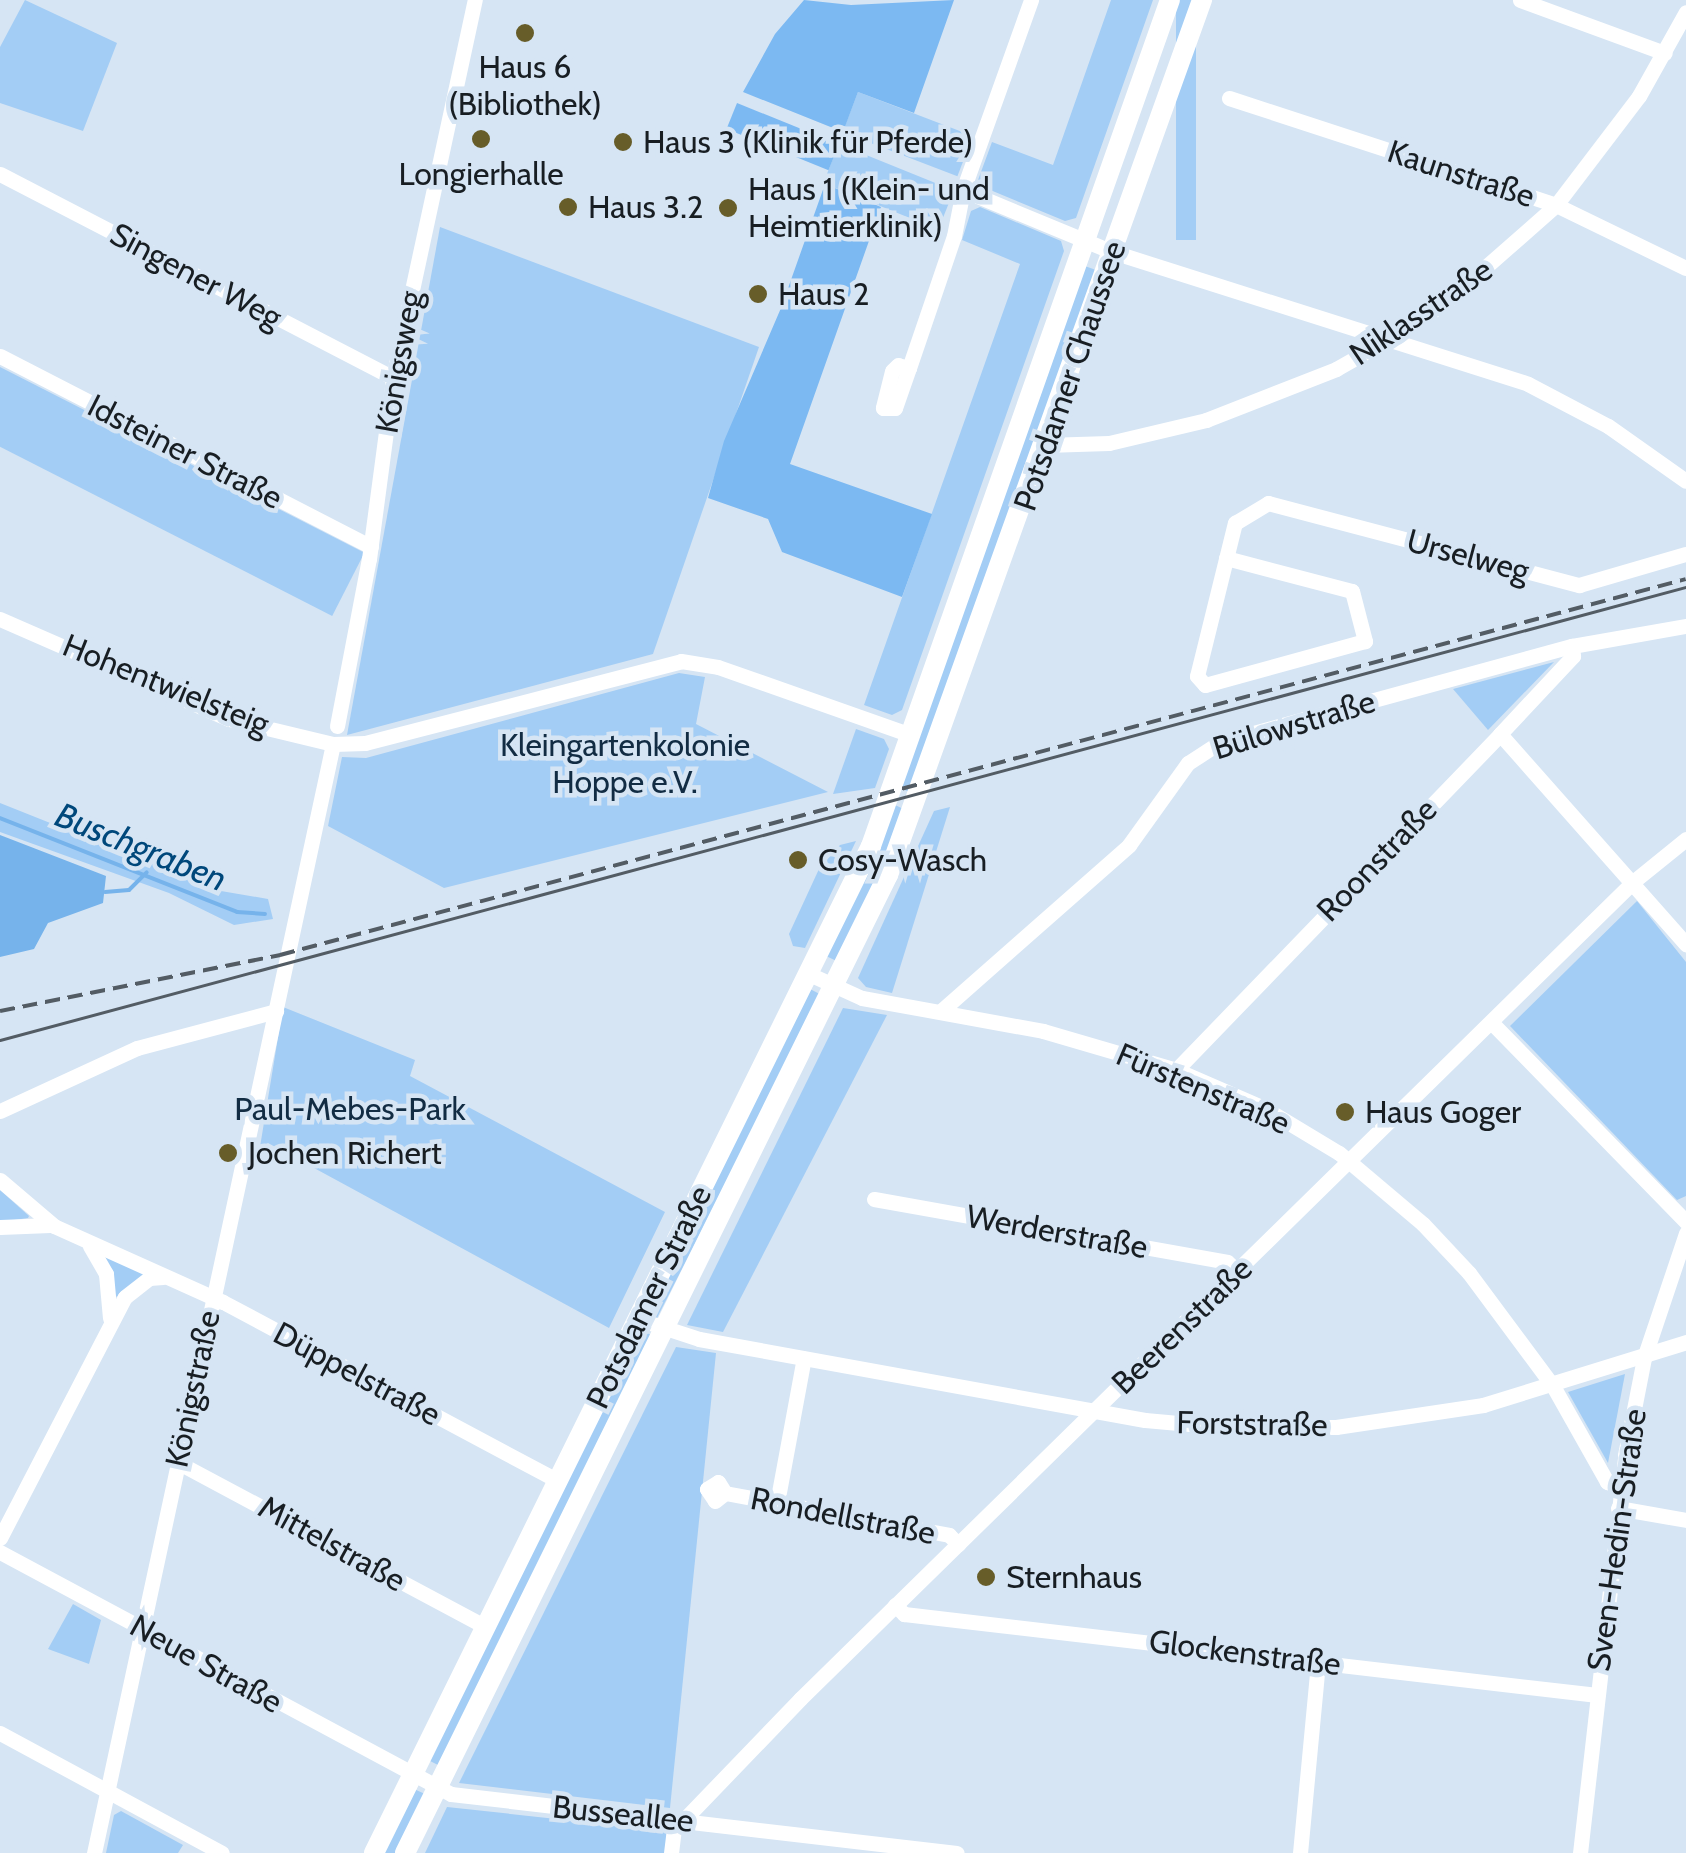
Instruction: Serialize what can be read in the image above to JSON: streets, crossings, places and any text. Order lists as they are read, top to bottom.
{
  "streets": {
    "main road": ["Potsdamer Chaussee", "Potsdamer Straße"],
    "street": [
      "Kaunstraße",
      "Singener Weg",
      "Niklasstraße",
      "Königsweg",
      "Idsteiner Straße",
      "Urselweg",
      "Hohentwielsteig",
      "Bülowstraße",
      "Roonstraße",
      "Fürstenstraße",
      "Werderstraße",
      "Beerenstraße",
      "Düppelstraße",
      "Königstraße",
      "Forststraße",
      "Rondellstraße",
      "Sven-Hedin-Straße",
      "Mittelstraße",
      "Glockenstraße",
      "Neue Straße",
      "Busseallee"
    ]
  },
  "crossings": [
    ["Kaunstraße", "Niklasstraße"],
    ["Singener Weg", "Königsweg"],
    ["Niklasstraße", "Potsdamer Chaussee"],
    ["Königsweg", "Idsteiner Straße"],
    ["Potsdamer Chaussee", "Hohentwielsteig"],
    ["Potsdamer Chaussee", "Potsdamer Straße"],
    ["Hohentwielsteig", "Potsdamer Straße"],
    ["Hohentwielsteig", "Königstraße"],
    ["Bülowstraße", "Roonstraße"],
    ["Bülowstraße", "Fürstenstraße"],
    ["Roonstraße", "Fürstenstraße"],
    ["Fürstenstraße", "Potsdamer Straße"],
    ["Fürstenstraße", "Beerenstraße"],
    ["Fürstenstraße", "Forststraße"],
    ["Fürstenstraße", "Sven-Hedin-Straße"],
    ["Werderstraße", "Beerenstraße"],
    ["Potsdamer Straße", "Düppelstraße"],
    ["Potsdamer Straße", "Forststraße"],
    ["Potsdamer Straße", "Mittelstraße"],
    ["Potsdamer Straße", "Neue Straße"],
    ["Potsdamer Straße", "Busseallee"],
    ["Beerenstraße", "Forststraße"],
    ["Beerenstraße", "Rondellstraße"],
    ["Beerenstraße", "Glockenstraße"],
    ["Beerenstraße", "Busseallee"],
    ["Düppelstraße", "Königstraße"],
    ["Königstraße", "Mittelstraße"],
    ["Königstraße", "Neue Straße"],
    ["Forststraße", "Sven-Hedin-Straße"],
    ["Sven-Hedin-Straße", "Glockenstraße"],
    ["Neue Straße", "Busseallee"]
  ],
  "water": ["Buschgraben"],
  "parks": ["Kleingartenkolonie Hoppe e.V.", "Paul-Mebes-Park"],
  "places": [
    "Haus 6 (Bibliothek)",
    "Longierhalle",
    "Haus 3 (Klinik für Pferde)",
    "Haus 3.2",
    "Haus 1 (Klein- und Heimtierklinik)",
    "Haus 2",
    "Cosy-Wasch",
    "Haus Goger",
    "Jochen Richert",
    "Sternhaus"
  ]
}
